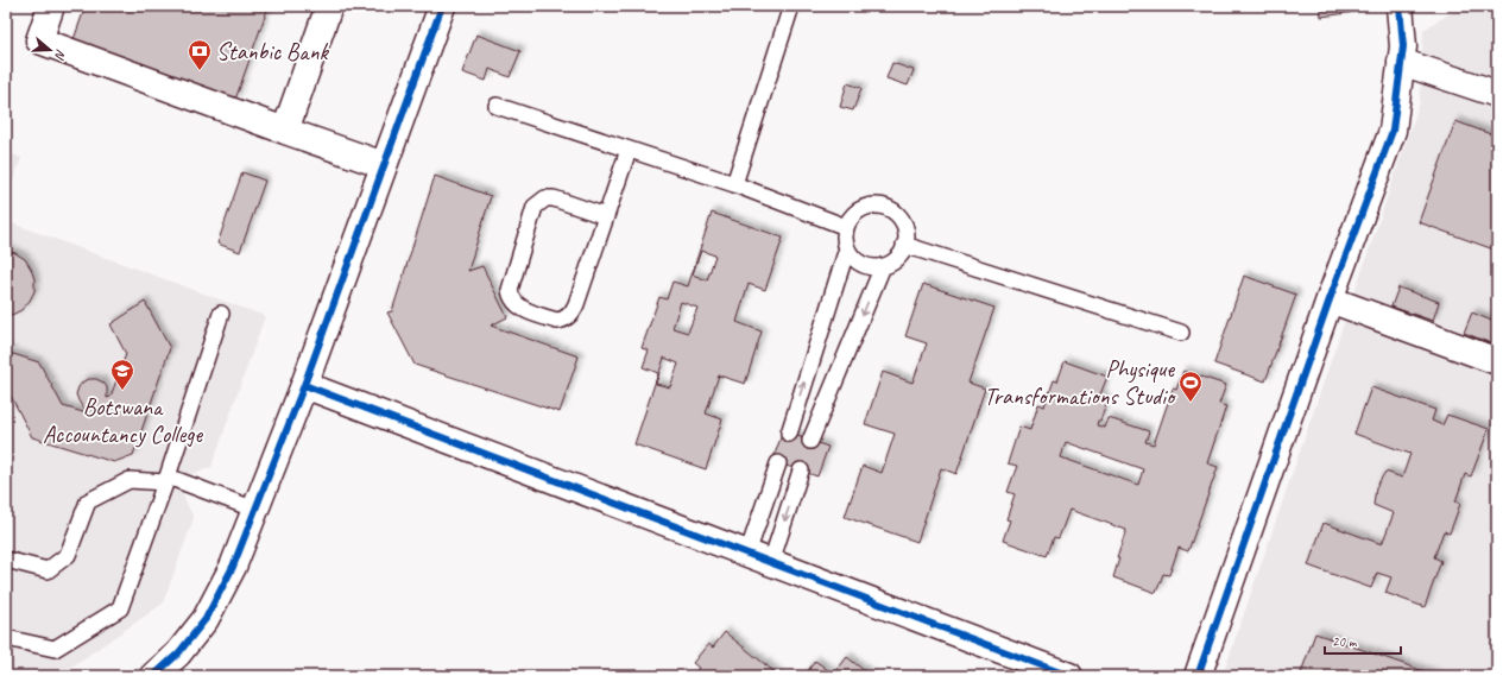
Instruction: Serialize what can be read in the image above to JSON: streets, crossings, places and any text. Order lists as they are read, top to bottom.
{
  "places": {
    "bank": ["Stanbic Bank"],
    "school or university": ["Botswana Accountancy College"],
    "sports": ["Physique Transformations Studio"]
  },
  "scale_bar": "20 m",
  "north": "right"
}
